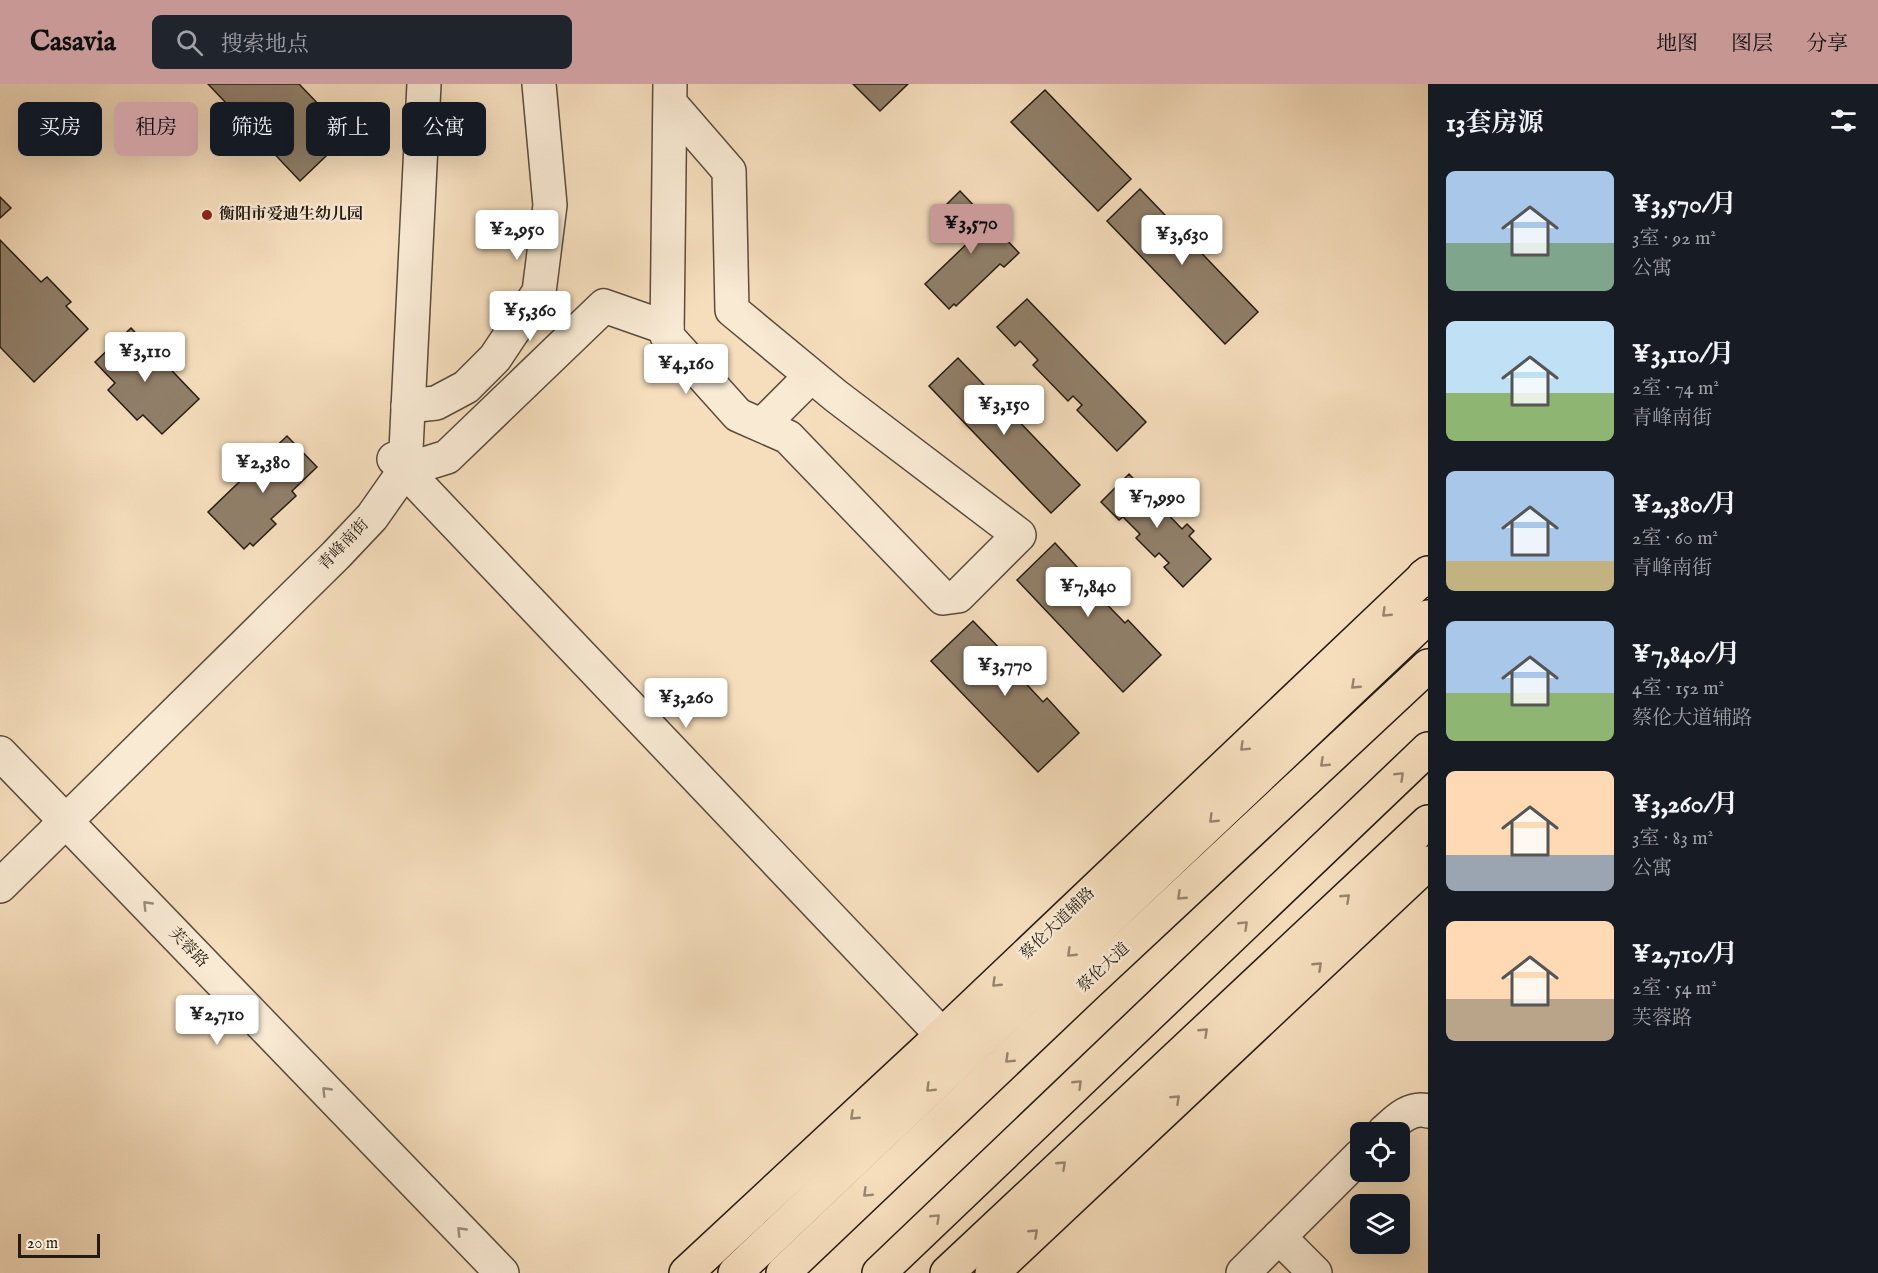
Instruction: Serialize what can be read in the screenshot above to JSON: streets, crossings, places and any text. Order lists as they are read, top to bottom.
{
  "streets": {
    "main road": ["蔡伦大道辅路", "蔡伦大道"],
    "street": ["青峰南街", "芙蓉路"]
  },
  "crossings": [
    ["青峰南街", "芙蓉路"]
  ],
  "places": ["衡阳市爱迪生幼儿园"],
  "scale_bar": "20 m",
  "page": {
    "header": "Casavia",
    "search": "搜索地点",
    "nav": ["地图", "图层", "分享"],
    "heading": "13套房源",
    "chip": [
      "买房",
      "租房",
      "筛选",
      "新上",
      "公寓"
    ],
    "list": [
      {
        "name": "¥3,570/月",
        "note": "3室 · 92 m² · 公寓"
      },
      {
        "name": "¥3,110/月",
        "note": "2室 · 74 m² · 青峰南街"
      },
      {
        "name": "¥2,380/月",
        "note": "2室 · 60 m² · 青峰南街"
      },
      {
        "name": "¥7,840/月",
        "note": "4室 · 152 m² · 蔡伦大道辅路"
      },
      {
        "name": "¥3,260/月",
        "note": "3室 · 83 m² · 公寓"
      },
      {
        "name": "¥2,710/月",
        "note": "2室 · 54 m² · 芙蓉路"
      }
    ],
    "price": [
      "¥3,570",
      "¥2,950",
      "¥3,630",
      "¥5,360",
      "¥3,110",
      "¥4,160",
      "¥3,150",
      "¥2,380",
      "¥7,990",
      "¥7,840",
      "¥3,770",
      "¥3,260",
      "¥2,710"
    ],
    "scale": "20 m"
  }
}
